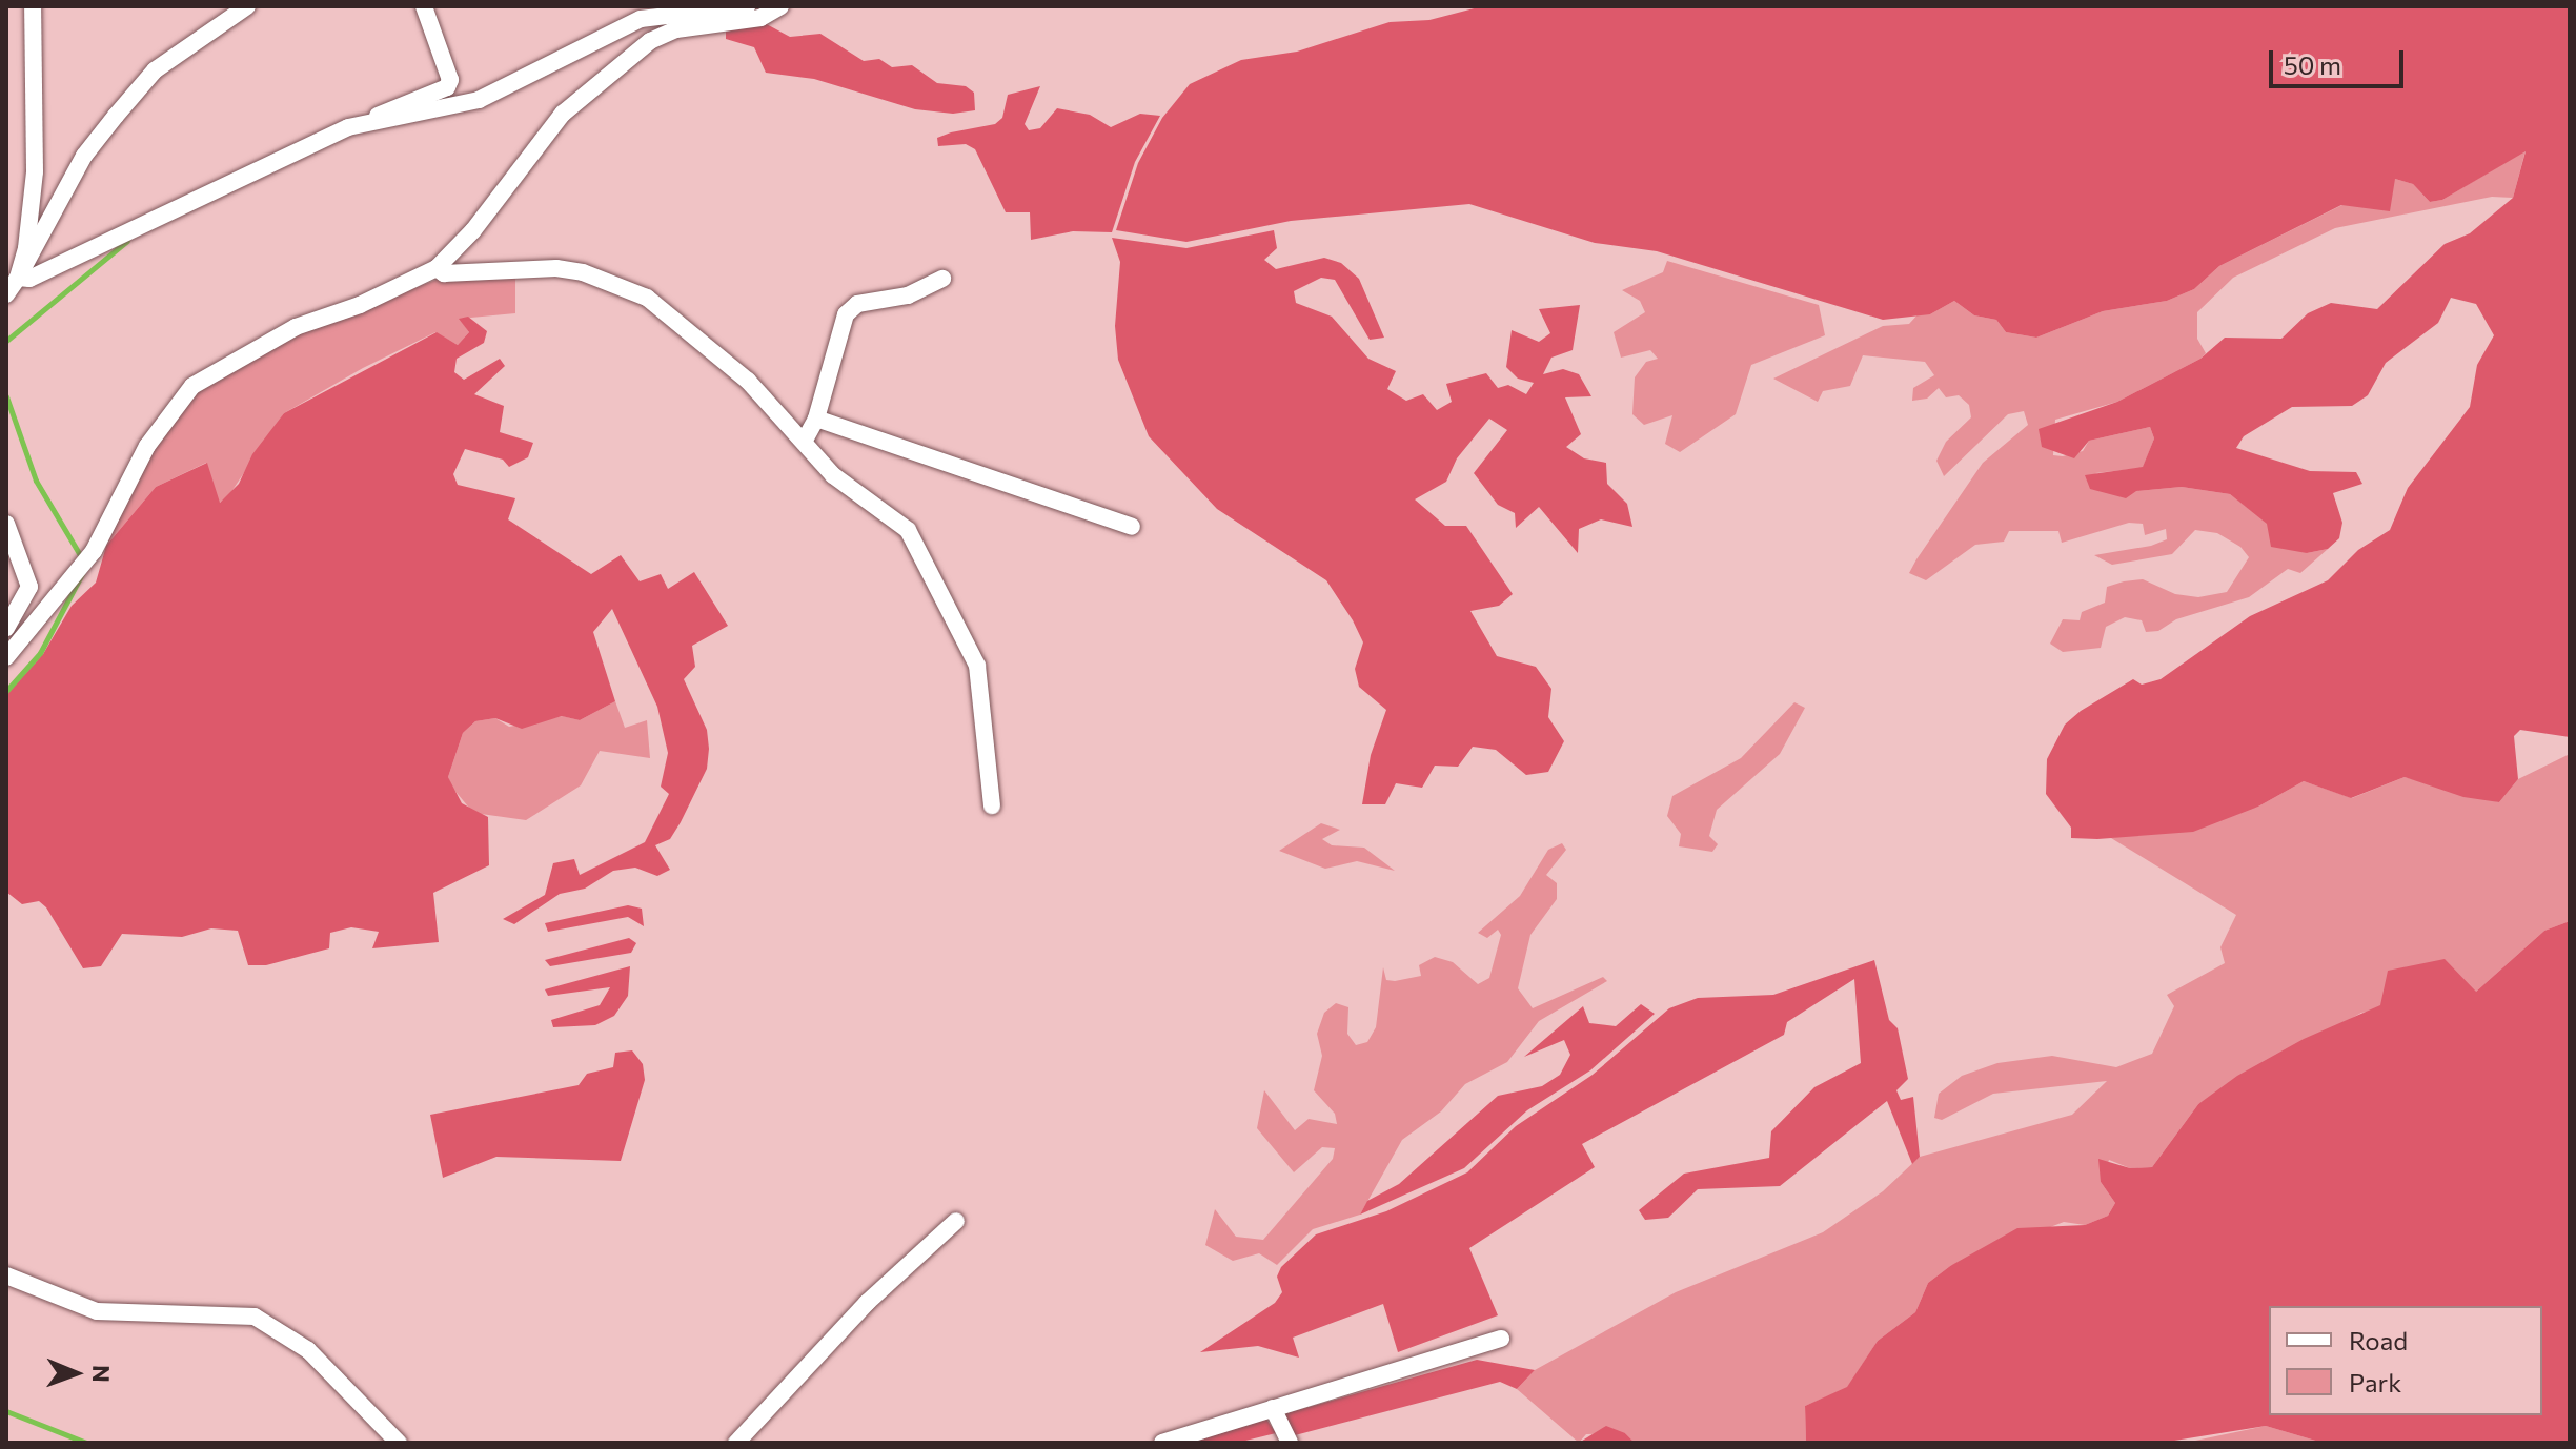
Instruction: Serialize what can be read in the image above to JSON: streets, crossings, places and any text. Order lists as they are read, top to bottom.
{
  "legend": ["Road", "Park"],
  "scale_bar": "50 m",
  "north": "right"
}
